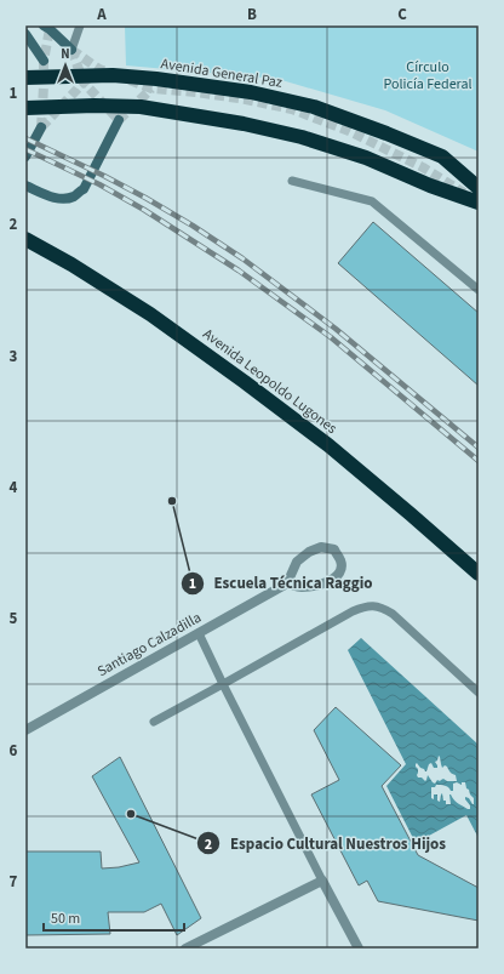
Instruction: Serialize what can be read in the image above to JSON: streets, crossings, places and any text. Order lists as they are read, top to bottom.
{
  "streets": {
    "highway": ["Avenida General Paz", "Avenida Leopoldo Lugones"],
    "street": ["Santiago Calzadilla"]
  },
  "parks": ["Círculo Policía Federal"],
  "places": ["Escuela Técnica Raggio", "Espacio Cultural Nuestros Hijos"],
  "scale_bar": "50 m",
  "north": "top",
  "grid": {
    "columns": ["A", "B", "C"],
    "rows": [
      "1",
      "2",
      "3",
      "4",
      "5",
      "6",
      "7"
    ]
  }
}
